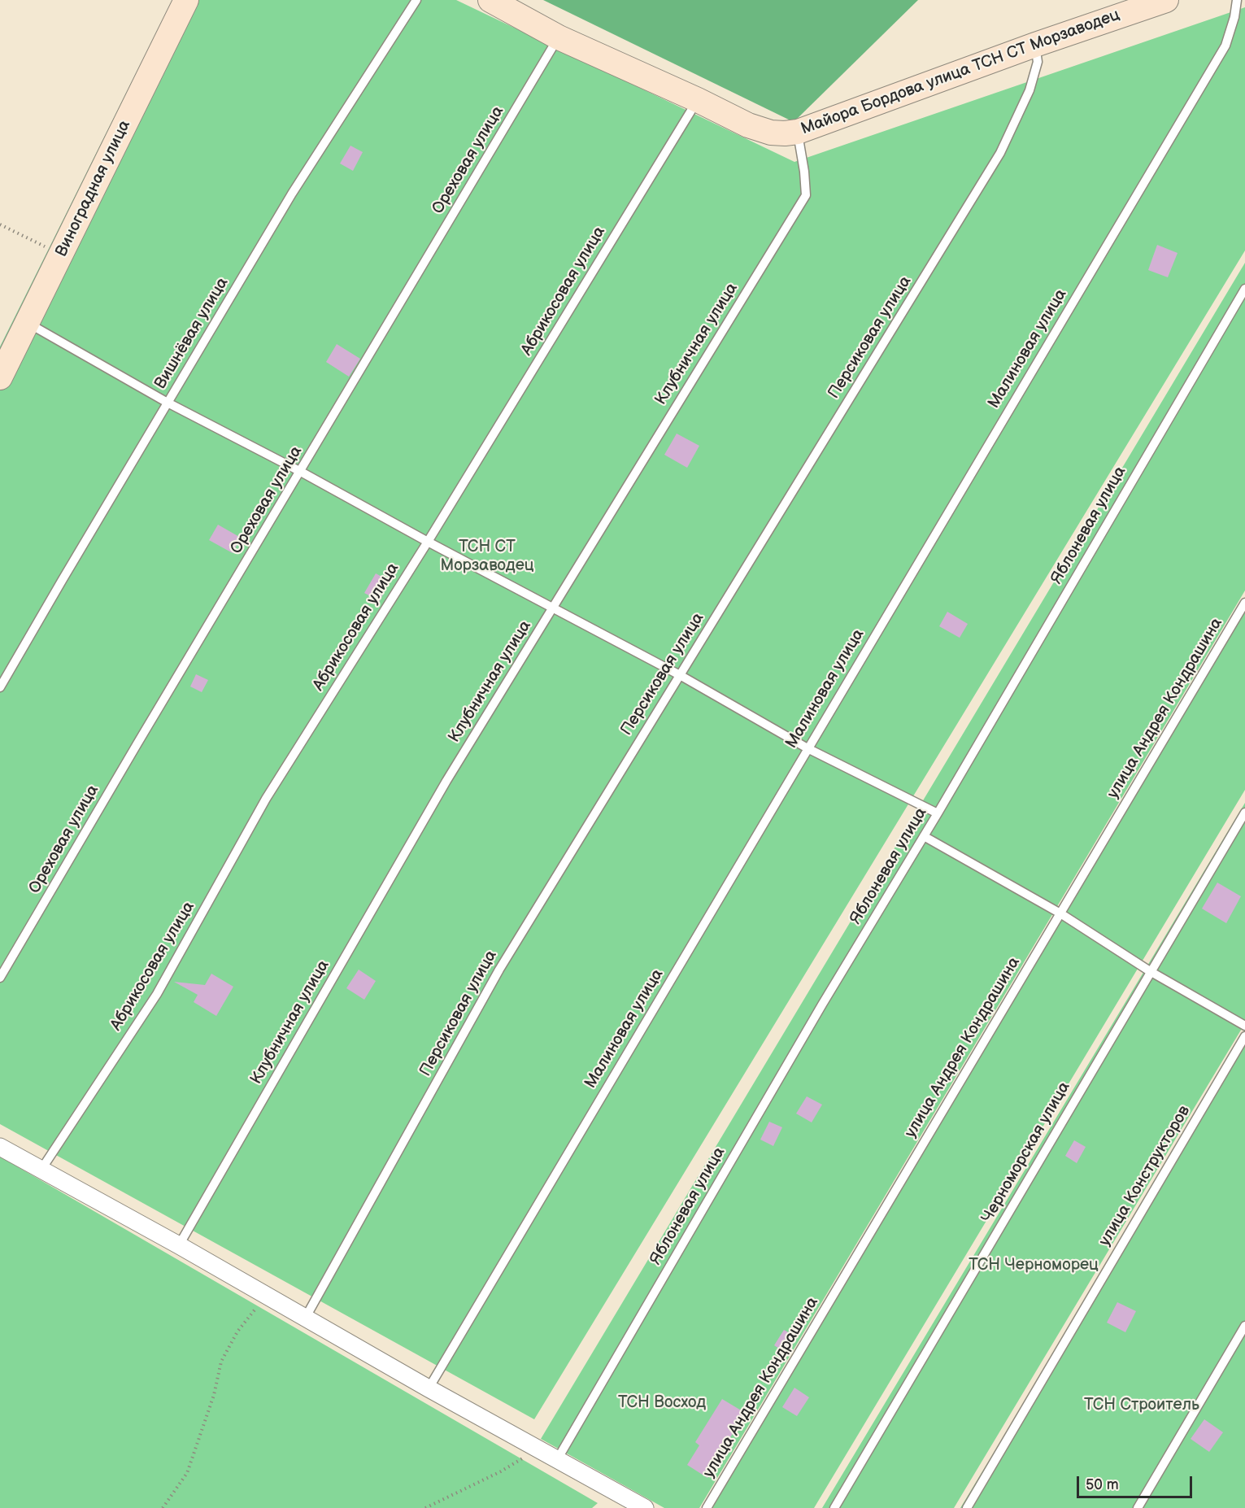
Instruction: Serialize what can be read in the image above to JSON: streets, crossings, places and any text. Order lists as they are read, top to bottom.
{
  "streets": {
    "street": ["Майора Бордова улица ТСН СТ Морзаводец", "Виноградная улица"],
    "lane": [
      "Ореховая улица",
      "Абрикосовая улица",
      "Вишнёвая улица",
      "Персиковая улица",
      "Клубничная улица",
      "Малиновая улица",
      "Яблоневая улица",
      "улица Андрея Кондрашина",
      "Черноморская улица",
      "улица Конструкторов"
    ]
  },
  "crossings": [
    ["Майора Бордова улица ТСН СТ Морзаводец", "Ореховая улица"],
    ["Майора Бордова улица ТСН СТ Морзаводец", "Абрикосовая улица"],
    ["Майора Бордова улица ТСН СТ Морзаводец", "Персиковая улица"],
    ["Майора Бордова улица ТСН СТ Морзаводец", "Клубничная улица"]
  ],
  "parks": [
    "ТСН СТ Морзаводец",
    "ТСН Черноморец",
    "ТСН Восход",
    "ТСН Строитель"
  ],
  "scale_bar": "50 m"
}
